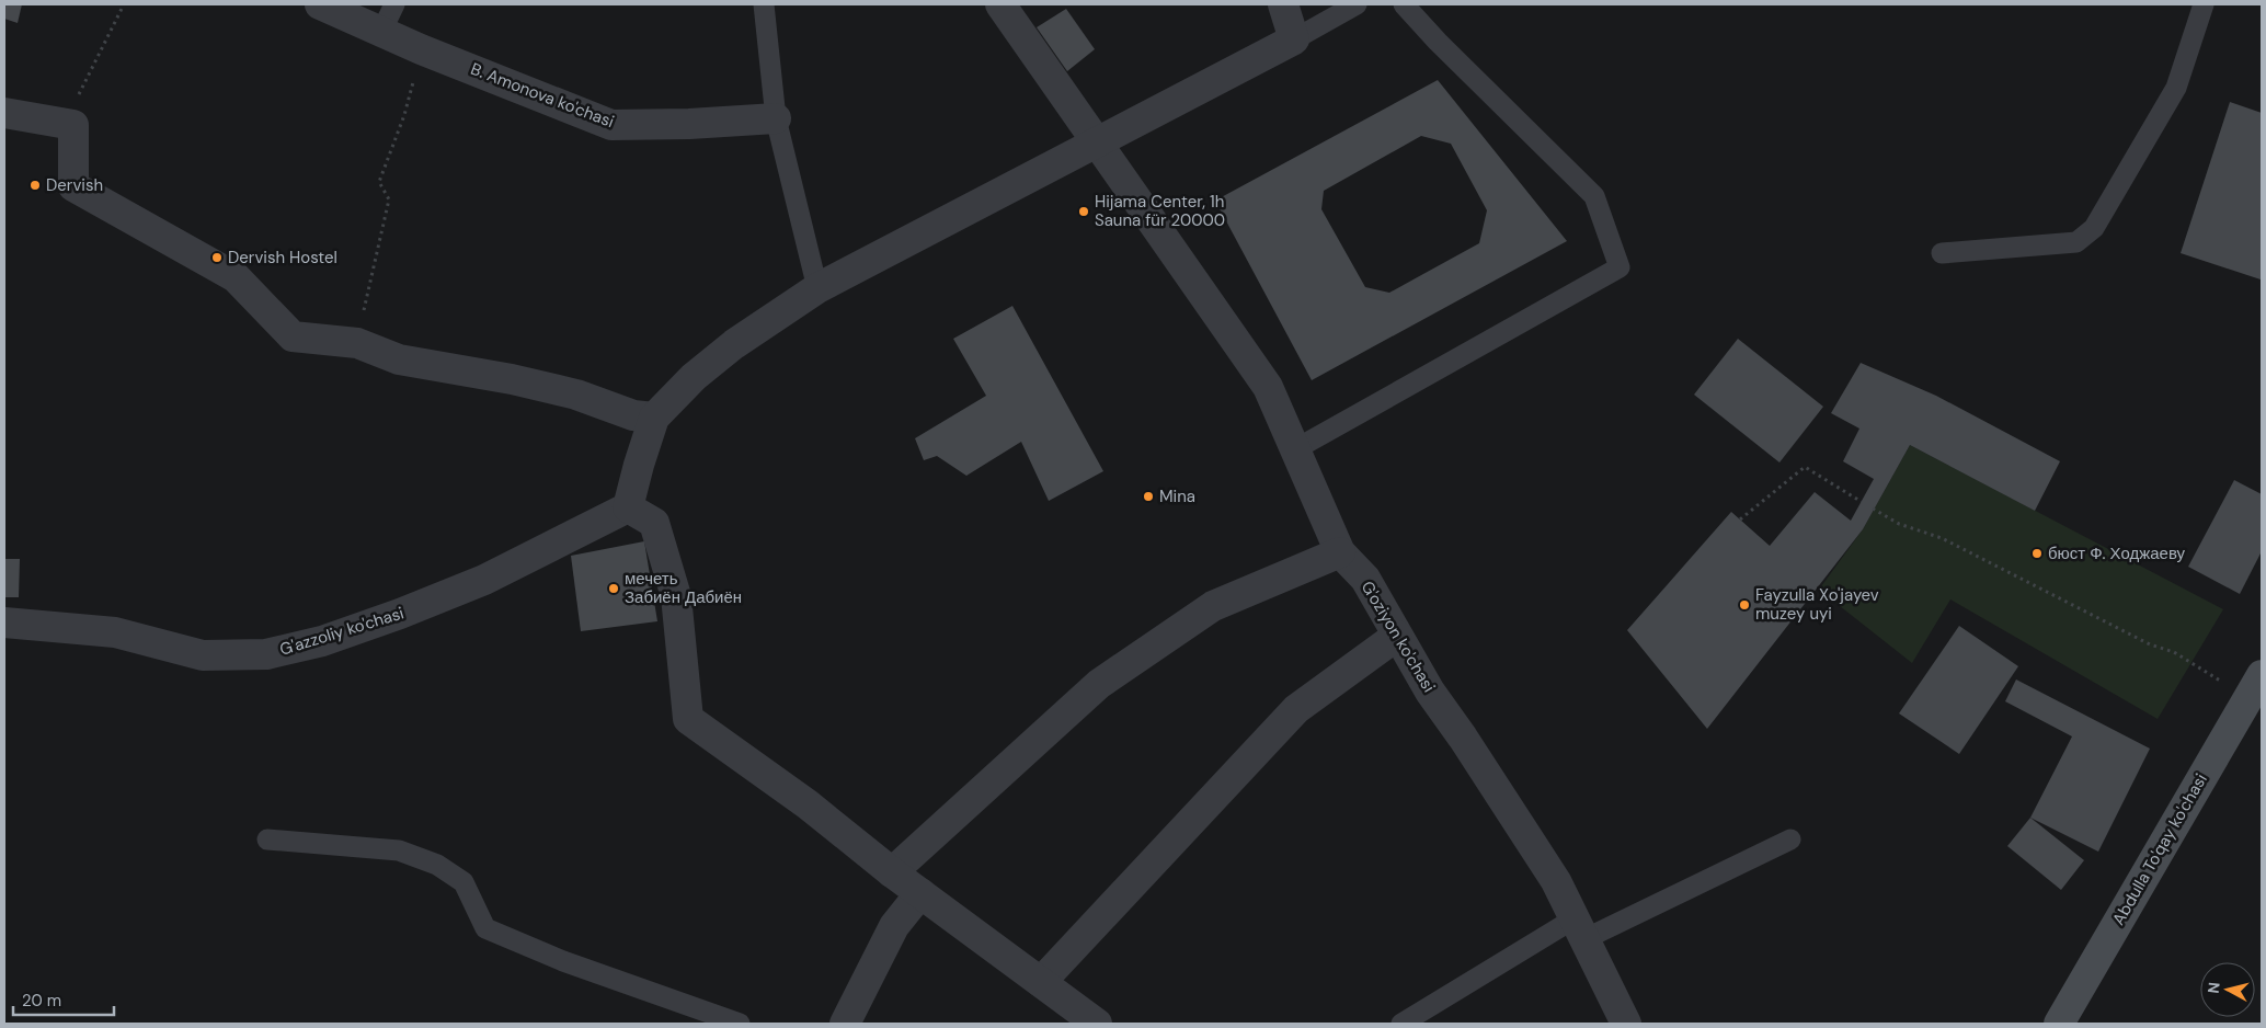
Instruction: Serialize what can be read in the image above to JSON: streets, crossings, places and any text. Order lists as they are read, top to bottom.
{
  "streets": {
    "street": [
      "B. Amonova ko'chasi",
      "G'azzoliy ko'chasi",
      "G'oziyon ko'chasi",
      "Abdulla To'qay ko'chasi"
    ]
  },
  "places": [
    "Dervish",
    "Hijama Center, 1h Sauna für 20000",
    "Dervish Hostel",
    "Mina",
    "бюст Ф. Ходжаеву",
    "мечеть Забиён Дабиён",
    "Fayzulla Xo'jayev muzey uyi"
  ],
  "scale_bar": "20 m",
  "north": "left"
}
